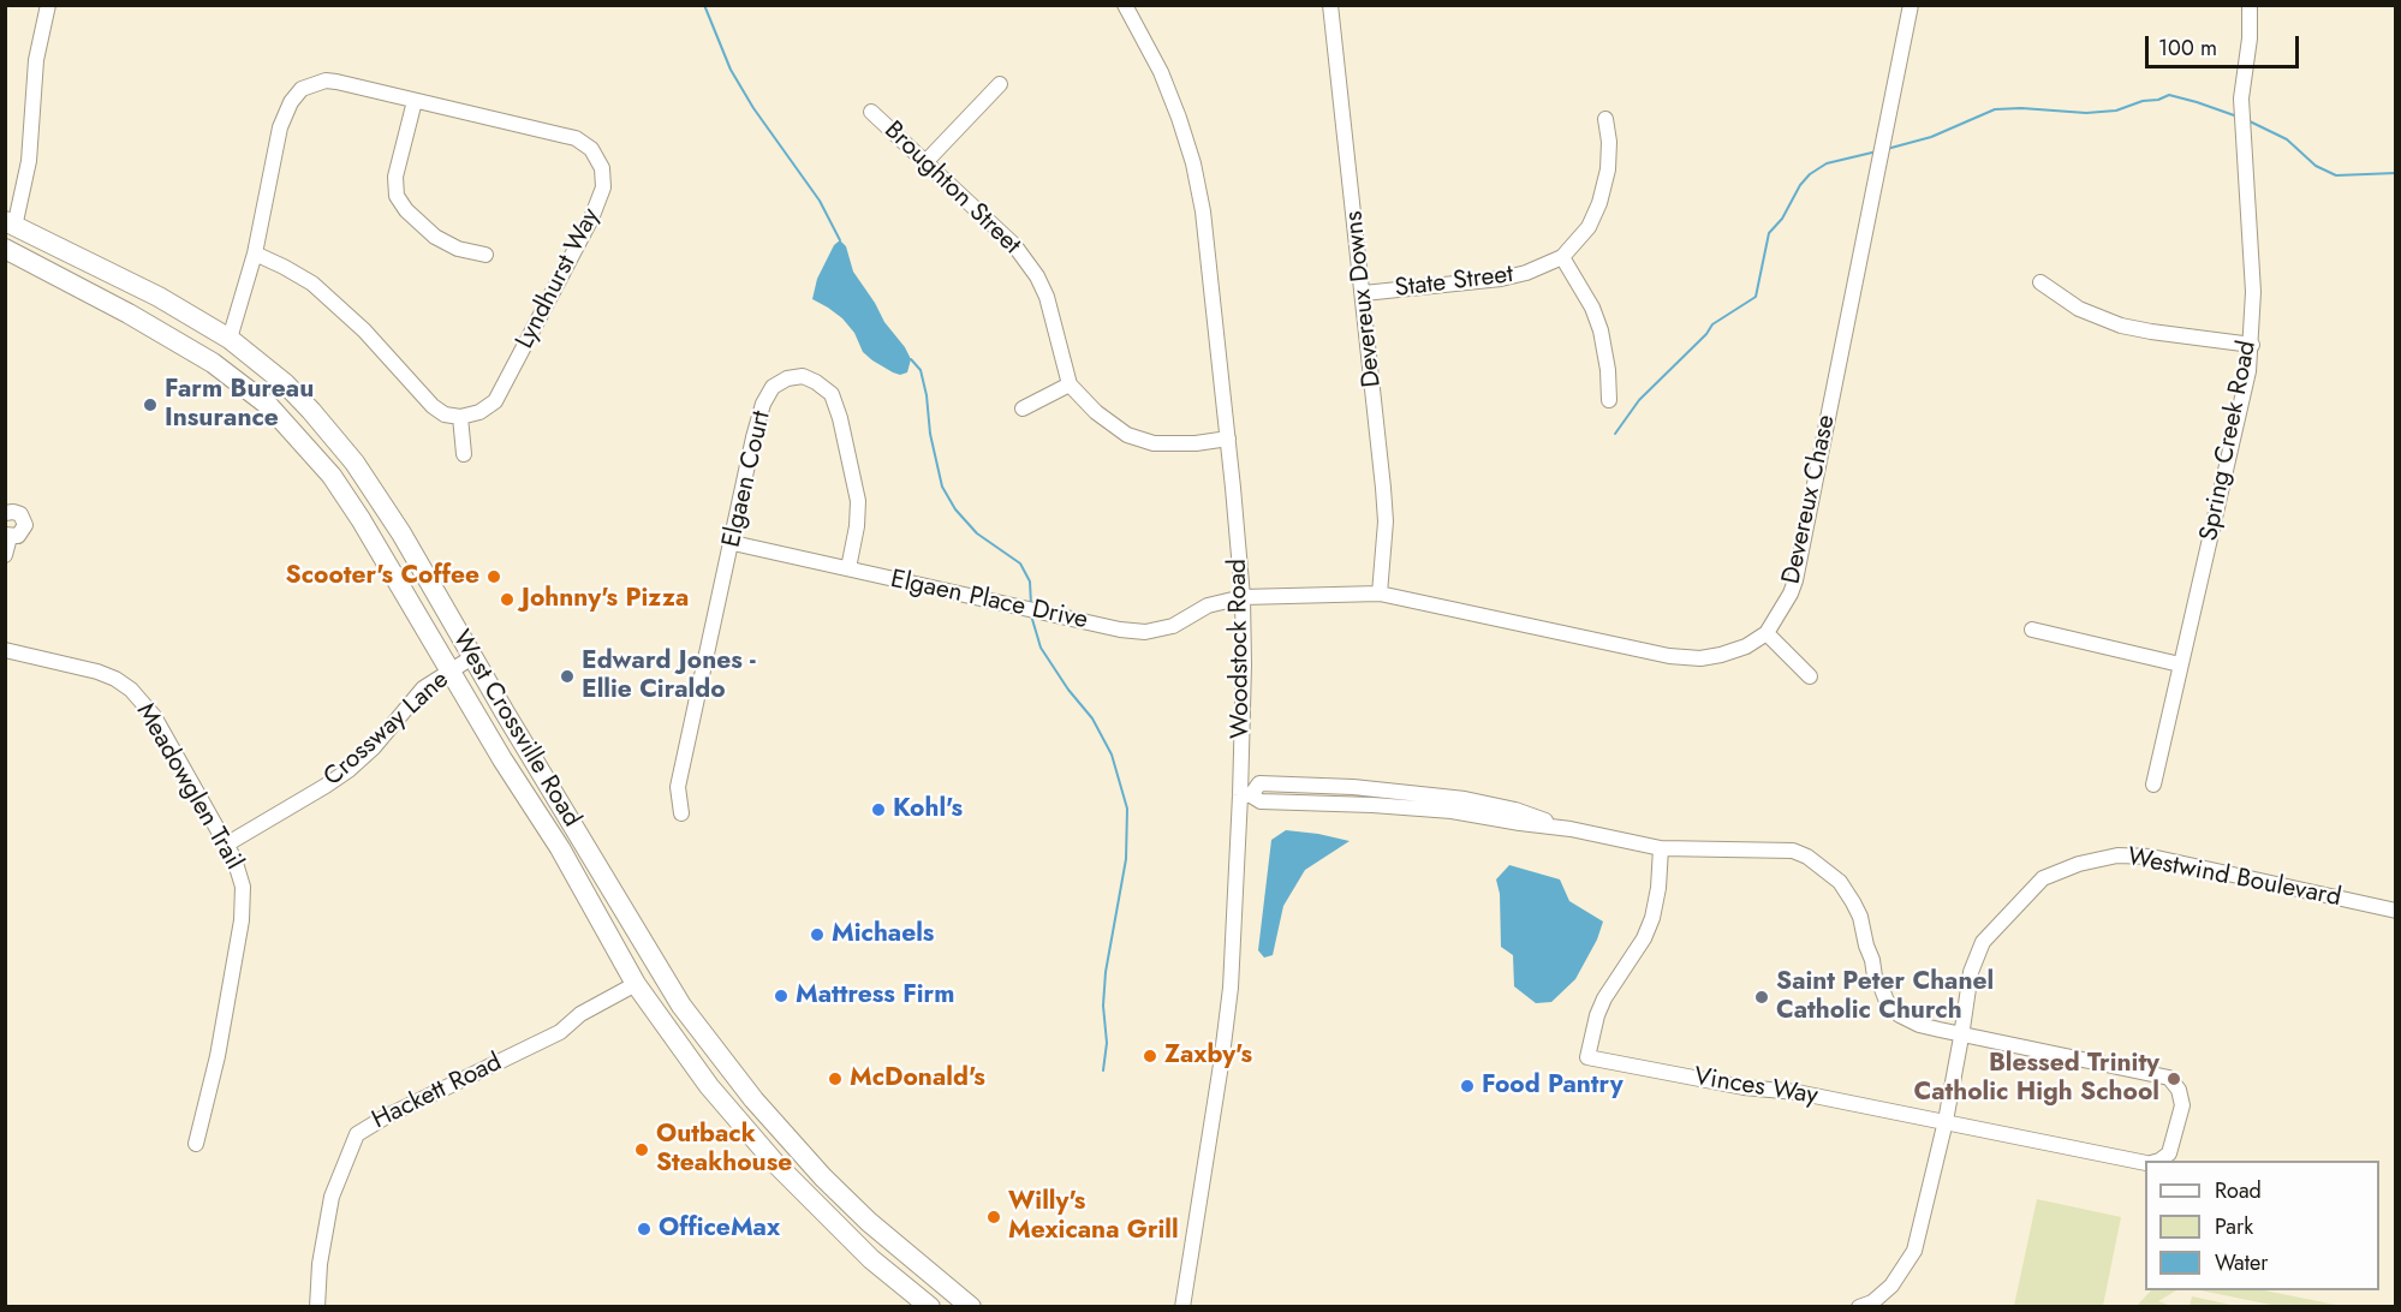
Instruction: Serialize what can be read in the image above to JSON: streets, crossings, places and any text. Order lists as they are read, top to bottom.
{
  "streets": {
    "main road": ["West Crossville Road"],
    "street": [
      "Broughton Street",
      "Lyndhurst Way",
      "State Street",
      "Devereux Downs",
      "Spring Creek Road",
      "Elgaen Court",
      "Devereux Chase",
      "Elgaen Place Drive",
      "Woodstock Road",
      "Crossway Lane",
      "Meadowglen Trail",
      "Westwind Boulevard",
      "Vinces Way",
      "Hackett Road"
    ]
  },
  "crossings": [
    ["Broughton Street", "Woodstock Road"],
    ["Lyndhurst Way", "West Crossville Road"],
    ["State Street", "Devereux Downs"],
    ["Elgaen Court", "Elgaen Place Drive"],
    ["Elgaen Place Drive", "Woodstock Road"],
    ["Woodstock Road", "Vinces Way"],
    ["Crossway Lane", "West Crossville Road"],
    ["Crossway Lane", "Meadowglen Trail"],
    ["West Crossville Road", "Hackett Road"],
    ["Westwind Boulevard", "Vinces Way"]
  ],
  "places": [
    "Farm Bureau Insurance",
    "Scooter's Coffee",
    "Johnny's Pizza",
    "Edward Jones - Ellie Ciraldo",
    "Kohl's",
    "Michaels",
    "Mattress Firm",
    "Saint Peter Chanel Catholic Church",
    "Zaxby's",
    "McDonald's",
    "Blessed Trinity Catholic High School",
    "Food Pantry",
    "Outback Steakhouse",
    "Willy's Mexicana Grill",
    "OfficeMax"
  ],
  "legend": ["Road", "Park", "Water"],
  "scale_bar": "100 m"
}
